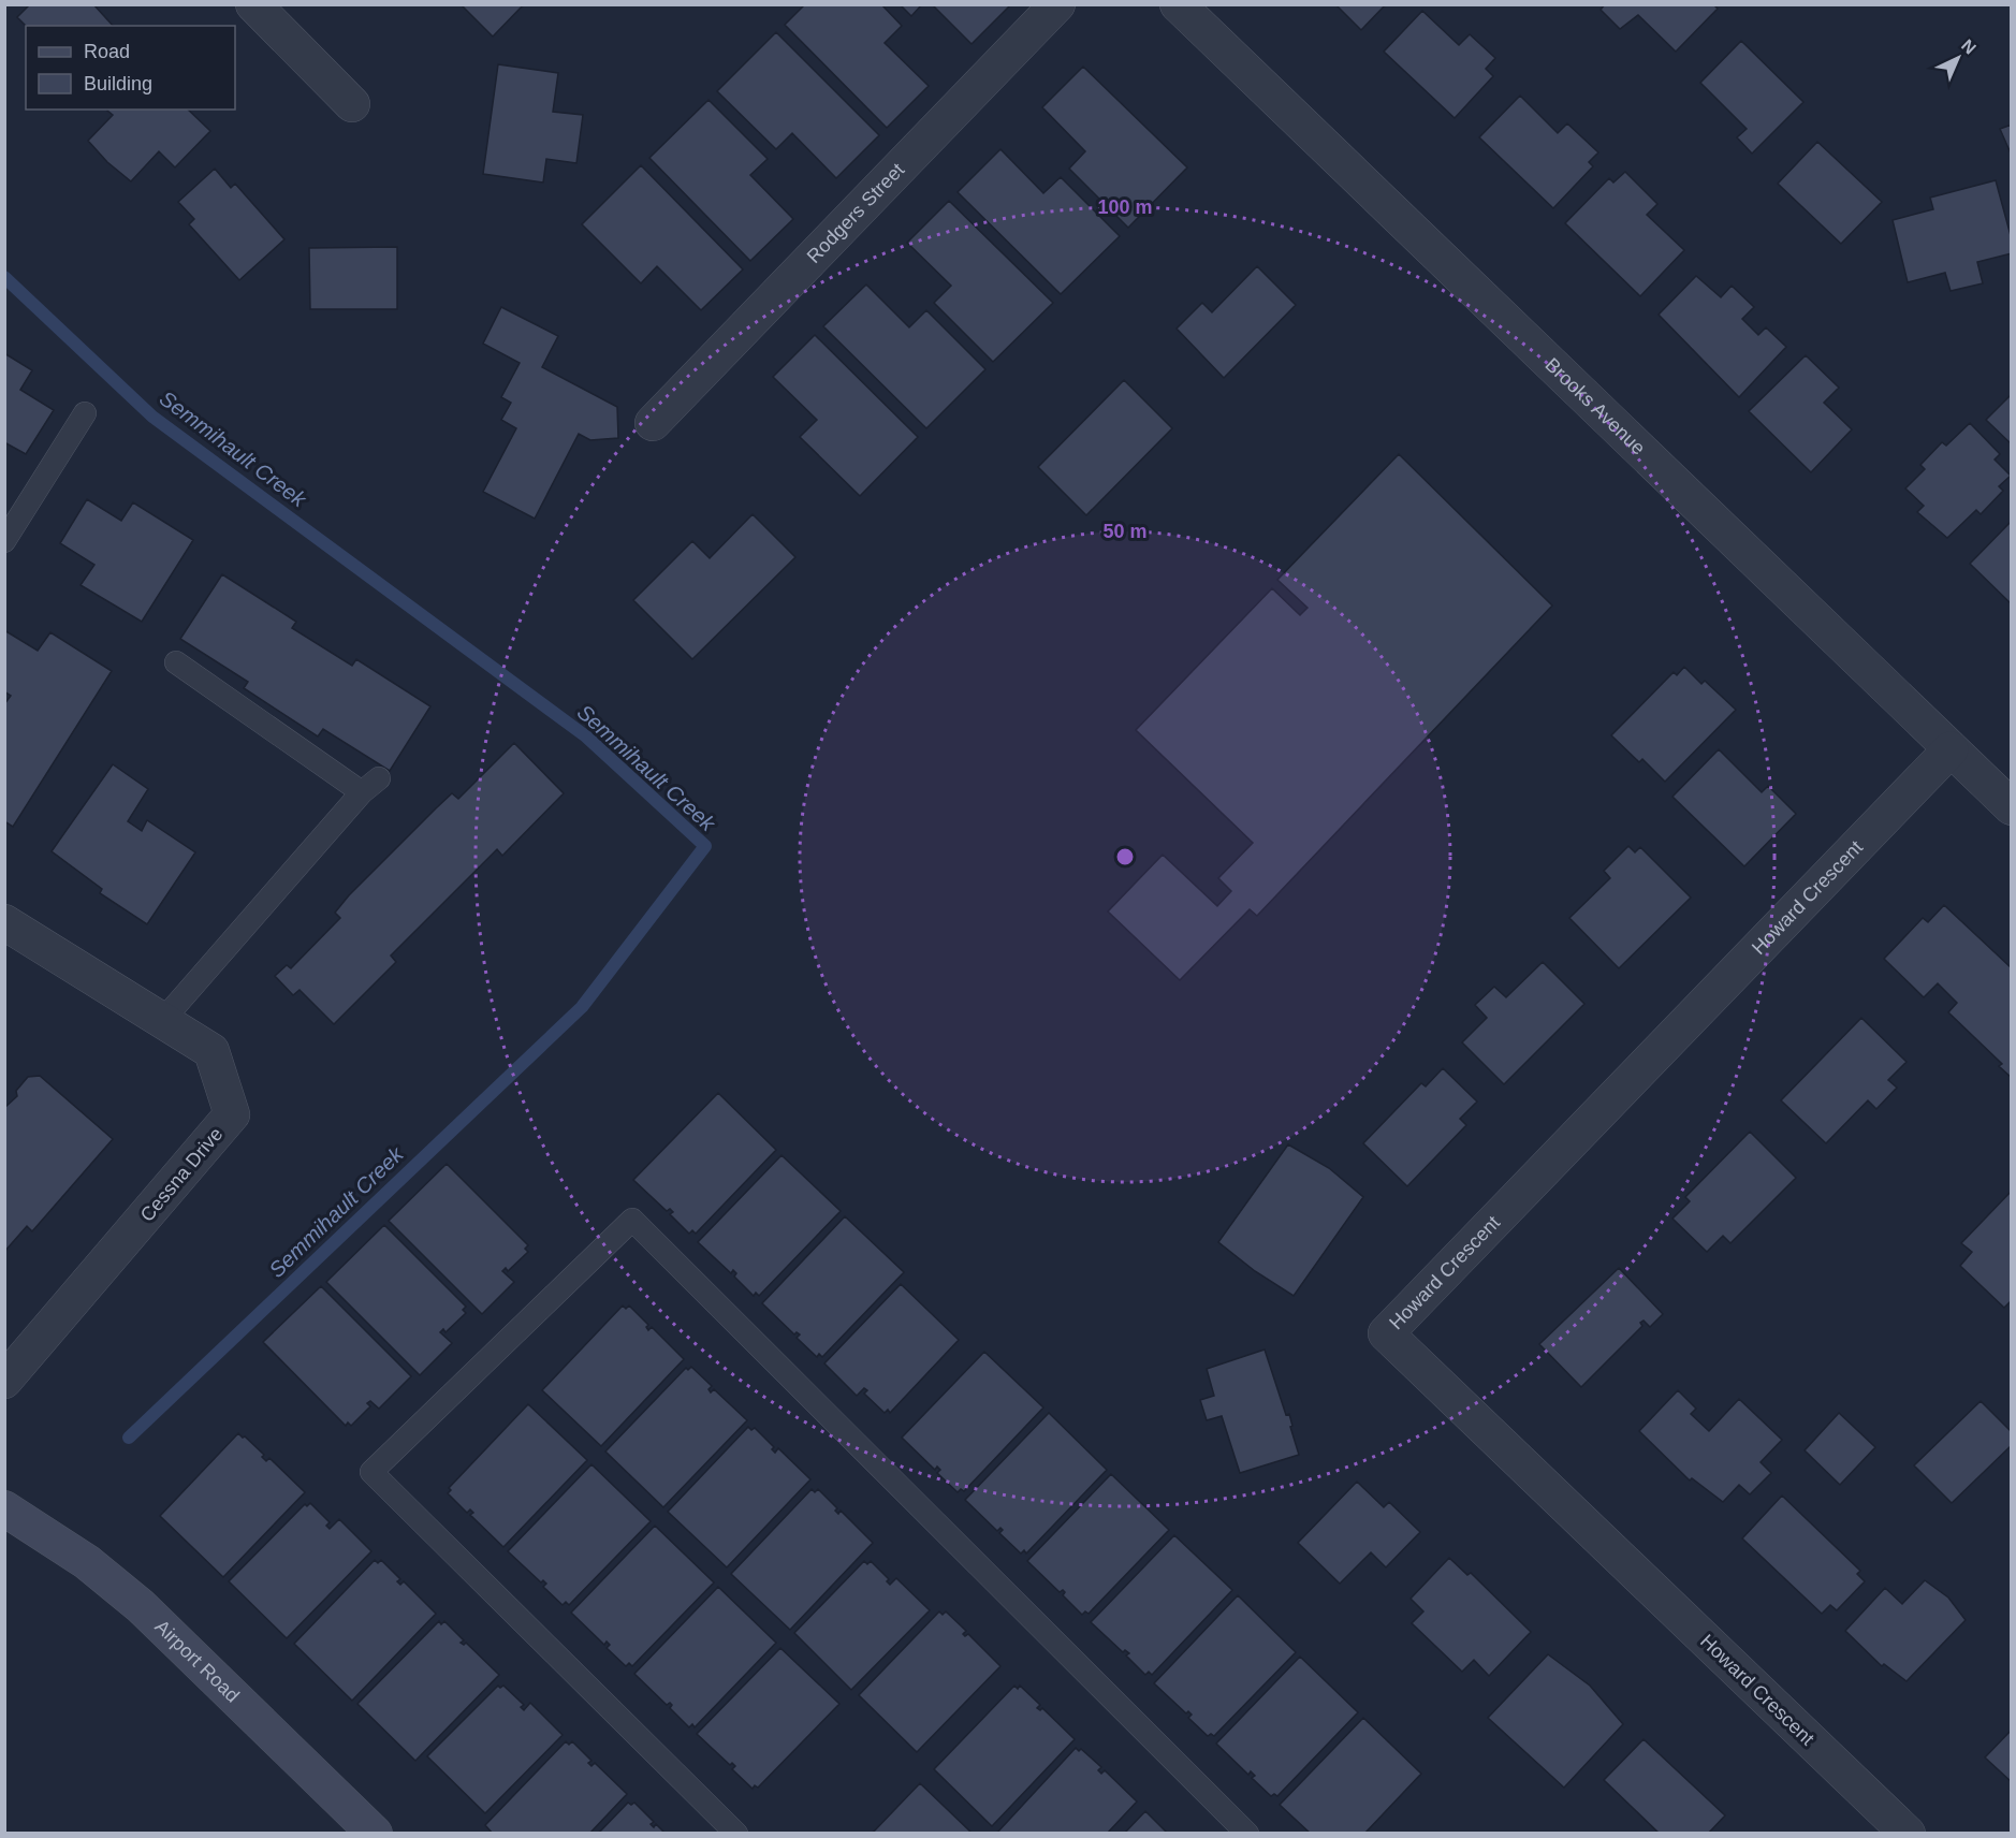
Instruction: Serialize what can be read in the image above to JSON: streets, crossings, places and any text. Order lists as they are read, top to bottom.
{
  "streets": {
    "street": [
      "Rodgers Street",
      "Brooks Avenue",
      "Howard Crescent",
      "Cessna Drive",
      "Airport Road"
    ]
  },
  "crossings": [
    ["Brooks Avenue", "Howard Crescent"]
  ],
  "water": ["Semmihault Creek"],
  "legend": ["Road", "Building"],
  "north": "top right",
  "rings": ["100 m", "50 m"]
}
